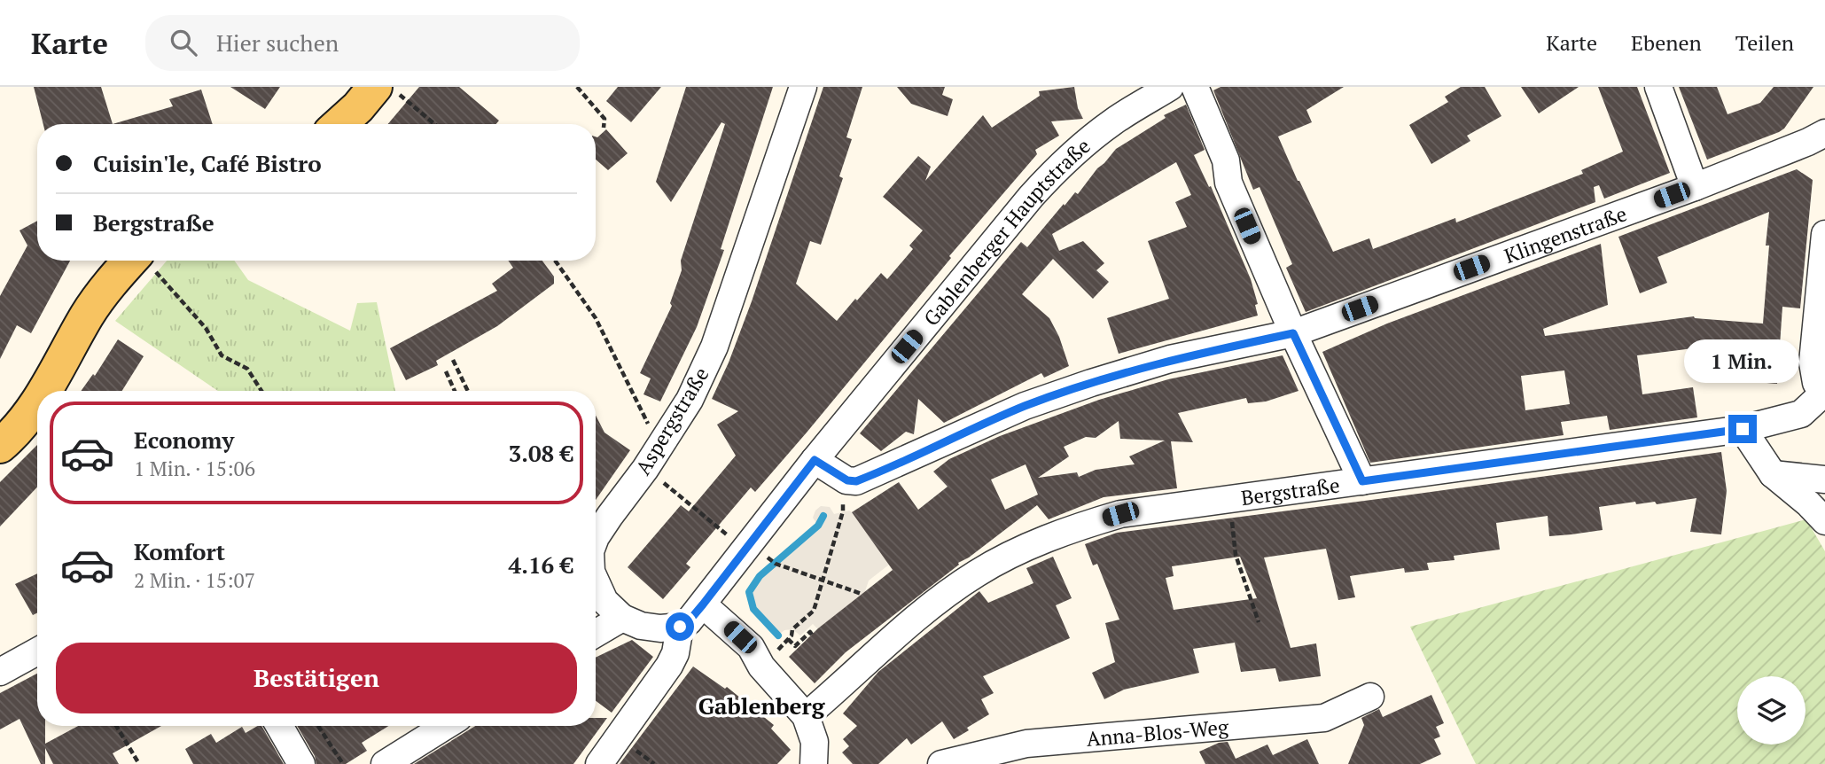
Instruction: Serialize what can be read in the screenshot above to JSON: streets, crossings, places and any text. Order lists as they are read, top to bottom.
{
  "streets": {
    "street": [
      "Gablenberger Hauptstraße",
      "Klingenstraße",
      "Aspergstraße",
      "Bergstraße",
      "Anna-Blos-Weg"
    ]
  },
  "crossings": [
    ["Gablenberger Hauptstraße", "Klingenstraße"]
  ],
  "districts": ["Gablenberg"],
  "page": {
    "header": "Karte",
    "search": "Hier suchen",
    "nav": ["Karte", "Ebenen", "Teilen"],
    "banner": ["Cuisin'le, Café Bistro", "Bergstraße"],
    "bubble": "1 Min.",
    "list": [
      {
        "name": "Economy",
        "note": "1 Min. · 15:06",
        "value": "3.08 €"
      },
      {
        "name": "Komfort",
        "note": "2 Min. · 15:07",
        "value": "4.16 €"
      }
    ],
    "buttons": "Bestätigen"
  }
}
